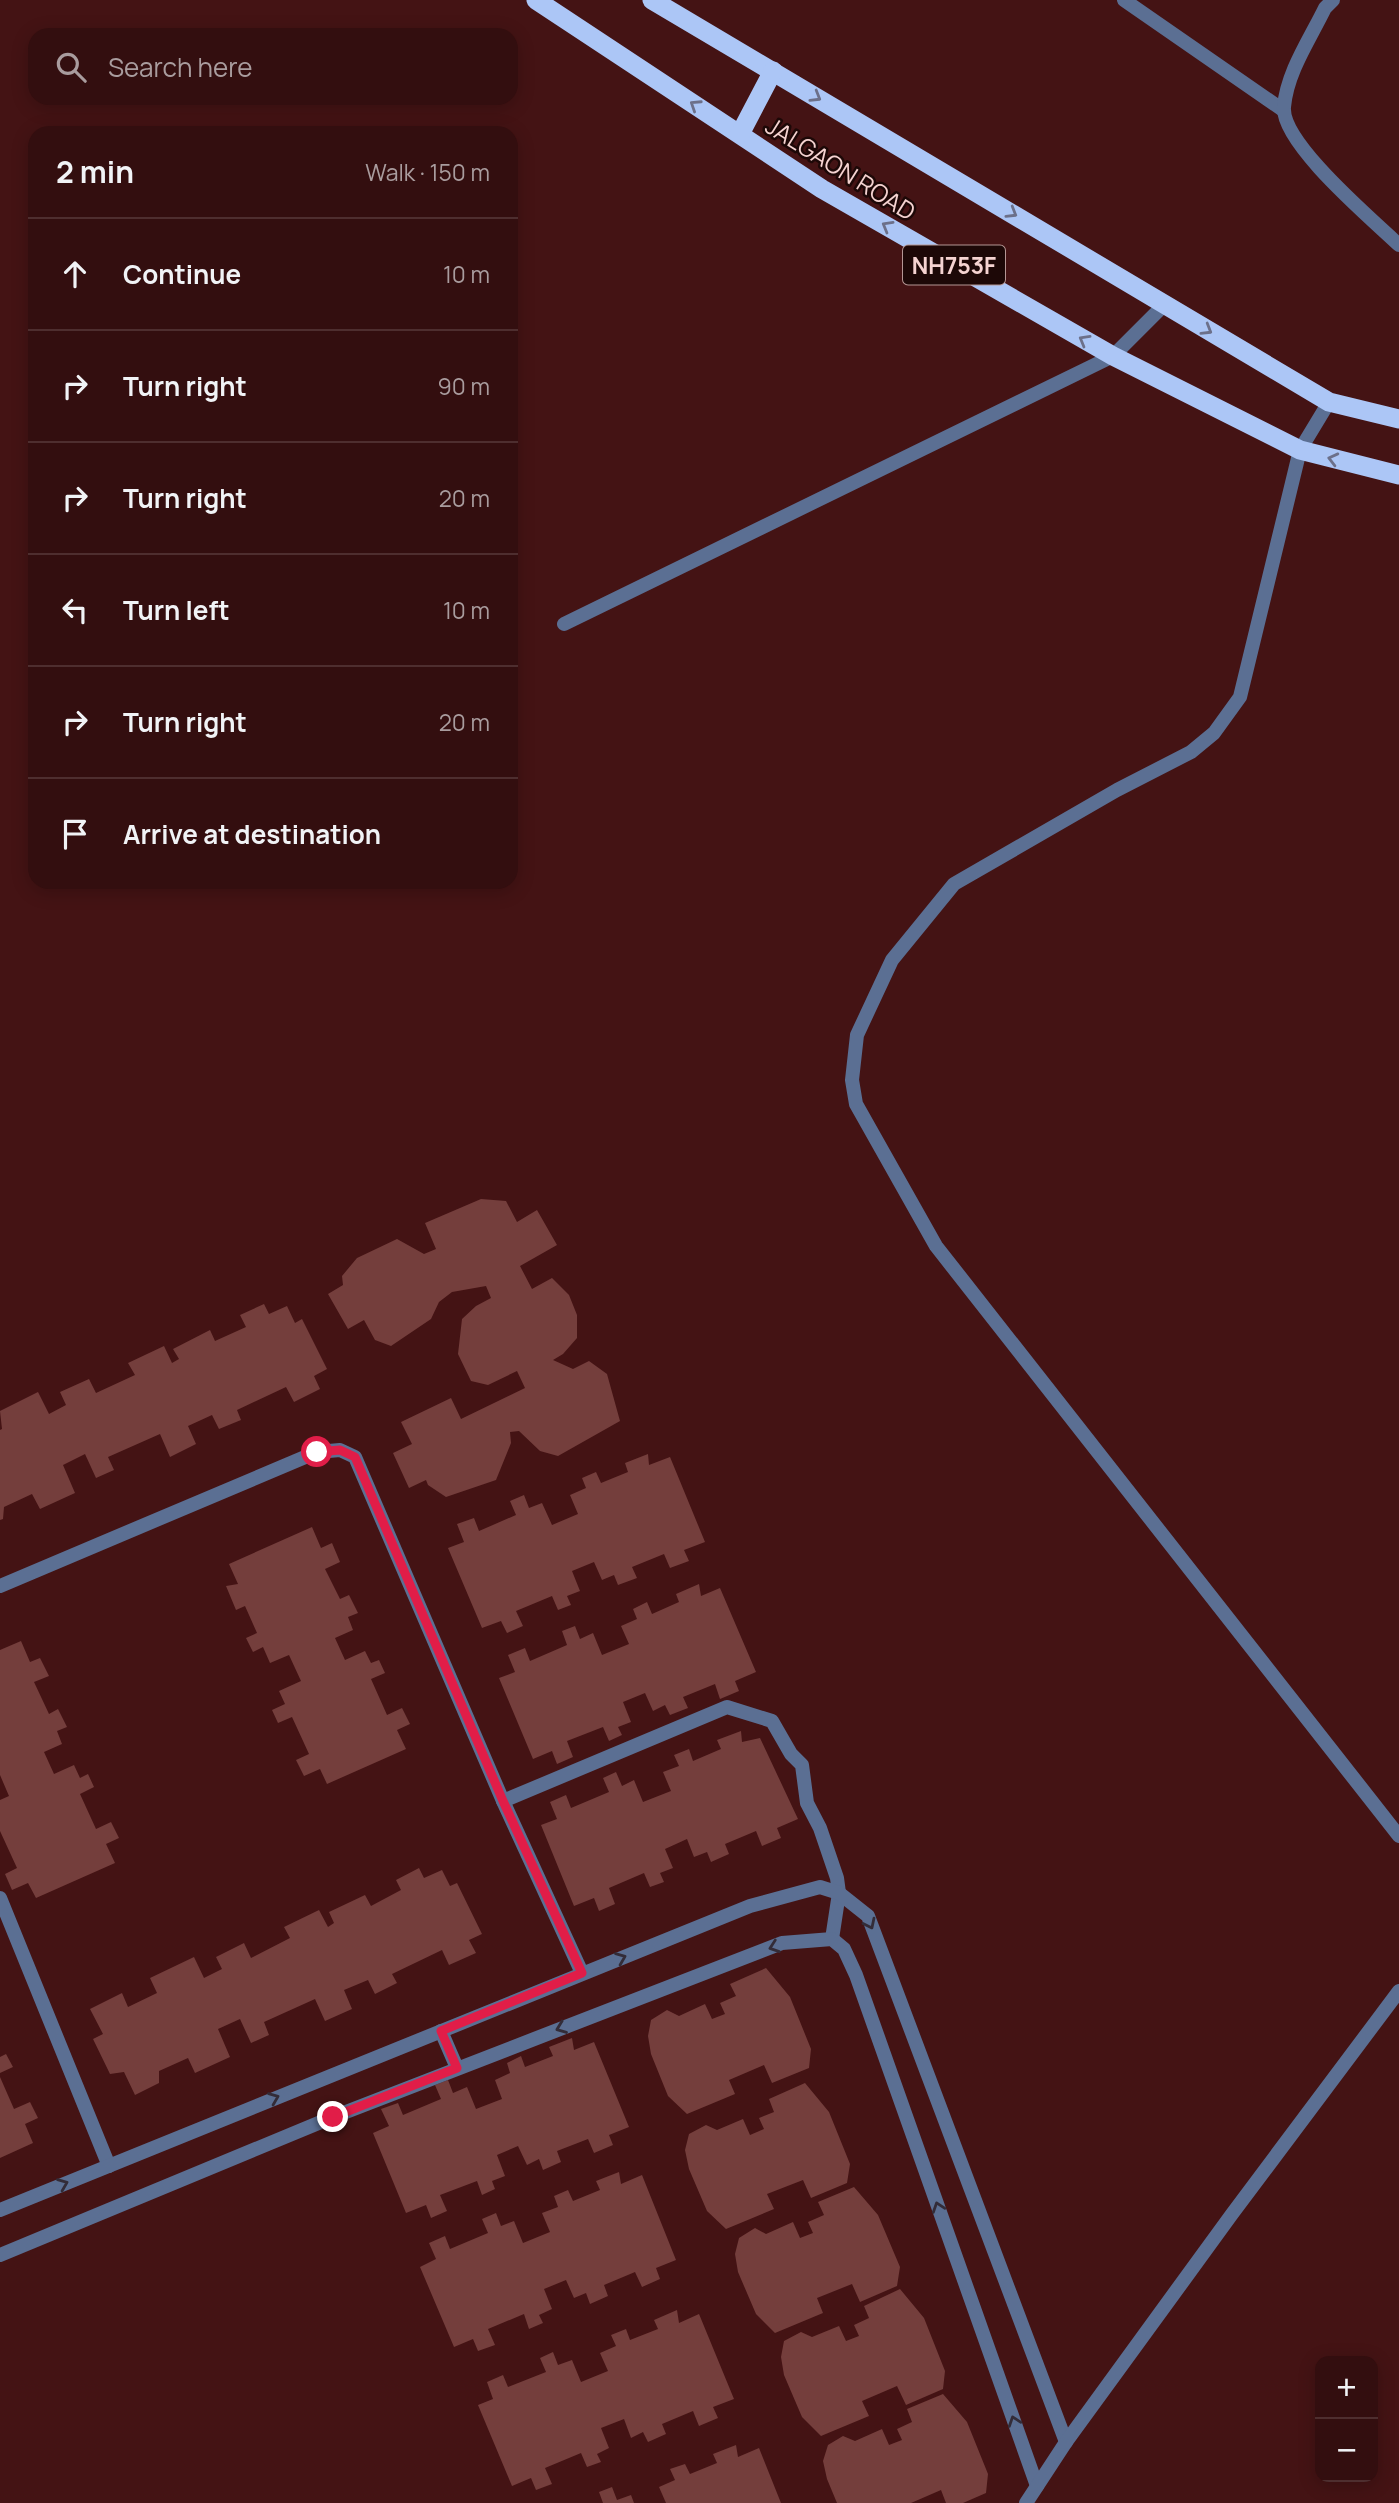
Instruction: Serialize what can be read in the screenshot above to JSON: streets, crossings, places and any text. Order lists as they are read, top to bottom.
{
  "streets": {
    "highway": ["JALGAON ROAD", "NH753F"]
  },
  "page": {
    "search": "Search here",
    "heading": ["2 min", "Walk · 150 m"],
    "list": [
      ["Continue", "10 m"],
      ["Turn right", "90 m"],
      ["Turn right", "20 m"],
      ["Turn left", "10 m"],
      ["Turn right", "20 m"],
      "Arrive at destination"
    ],
    "map_buttons": ["+", "−"]
  }
}
